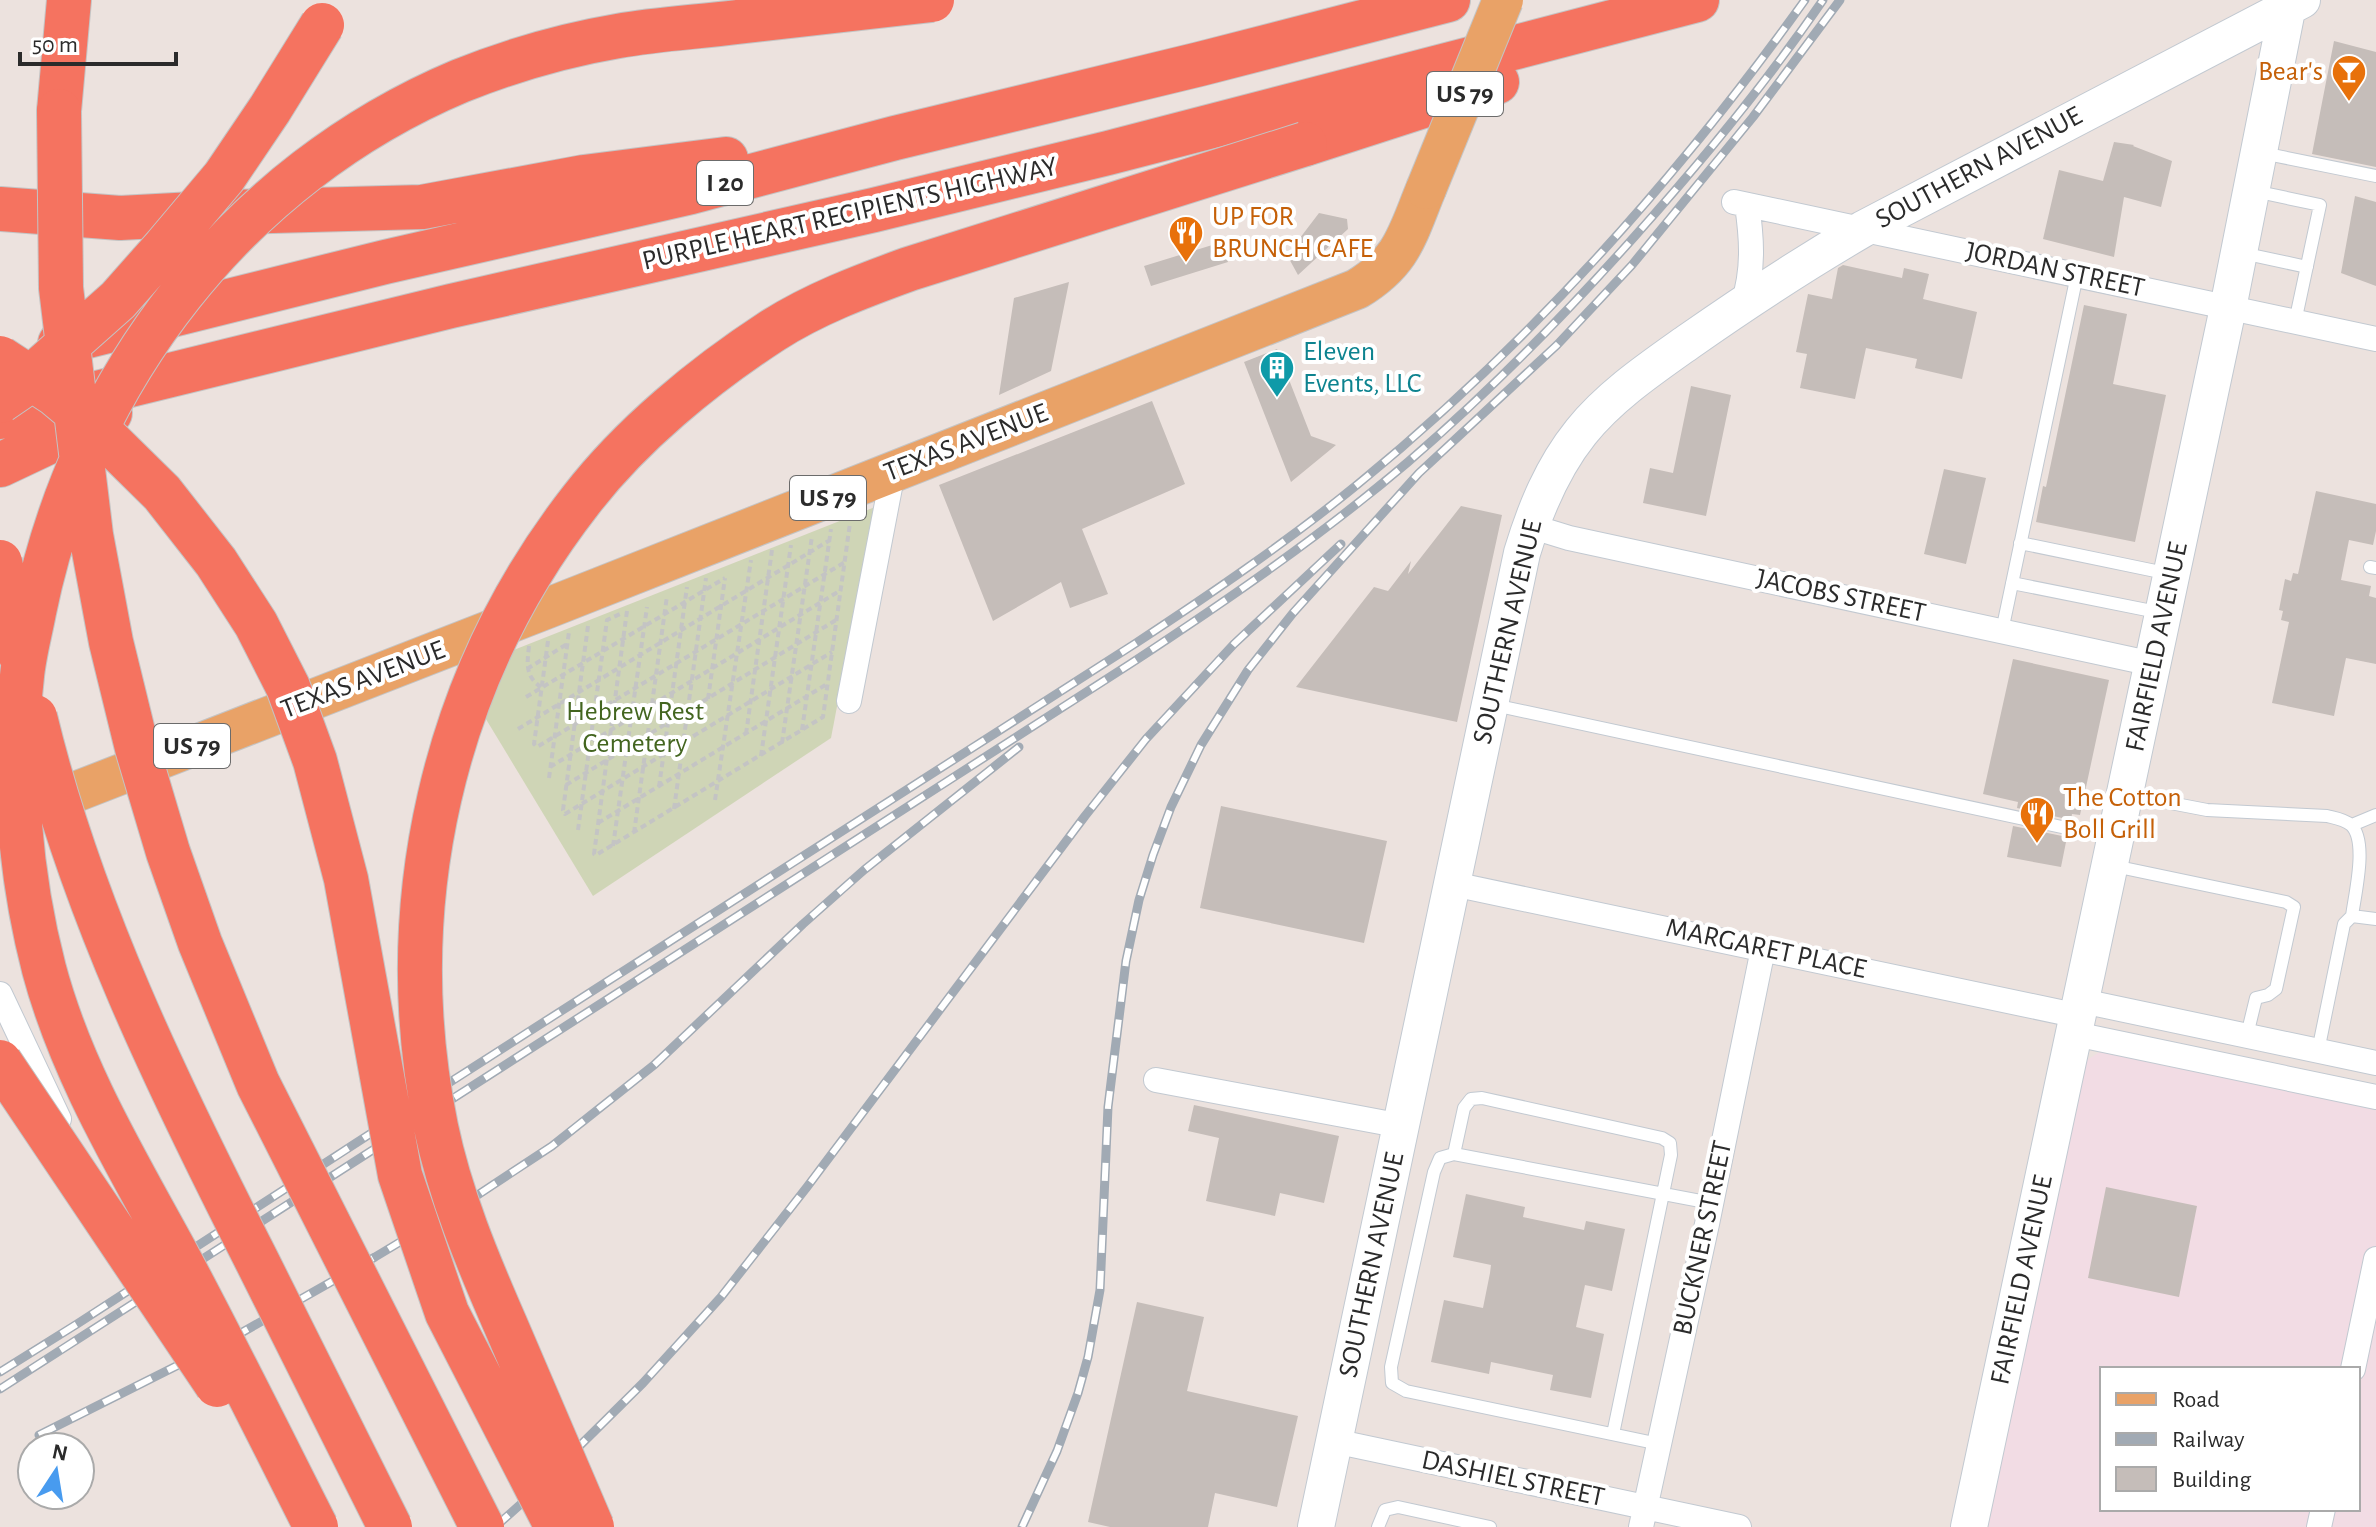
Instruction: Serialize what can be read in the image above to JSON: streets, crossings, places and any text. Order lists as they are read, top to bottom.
{
  "streets": {
    "highway": ["I 20", "PURPLE HEART RECIPIENTS HIGHWAY"],
    "main road": ["US 79", "TEXAS AVENUE"],
    "street": [
      "SOUTHERN AVENUE",
      "JORDAN STREET",
      "JACOBS STREET",
      "FAIRFIELD AVENUE",
      "MARGARET PLACE",
      "BUCKNER STREET",
      "DASHIEL STREET"
    ]
  },
  "crossings": [
    ["SOUTHERN AVENUE", "JORDAN STREET"],
    ["SOUTHERN AVENUE", "JACOBS STREET"],
    ["SOUTHERN AVENUE", "FAIRFIELD AVENUE"],
    ["SOUTHERN AVENUE", "MARGARET PLACE"],
    ["SOUTHERN AVENUE", "DASHIEL STREET"],
    ["JORDAN STREET", "FAIRFIELD AVENUE"],
    ["JACOBS STREET", "FAIRFIELD AVENUE"],
    ["FAIRFIELD AVENUE", "MARGARET PLACE"],
    ["MARGARET PLACE", "BUCKNER STREET"],
    ["BUCKNER STREET", "DASHIEL STREET"]
  ],
  "parks": ["Hebrew Rest Cemetery"],
  "places": {
    "bar": ["Bear's"],
    "restaurant": ["UP FOR BRUNCH CAFE", "The Cotton Boll Grill"],
    "building": ["Eleven Events, LLC"]
  },
  "legend": ["Road", "Railway", "Building"],
  "scale_bar": "50 m",
  "north": "top"
}
